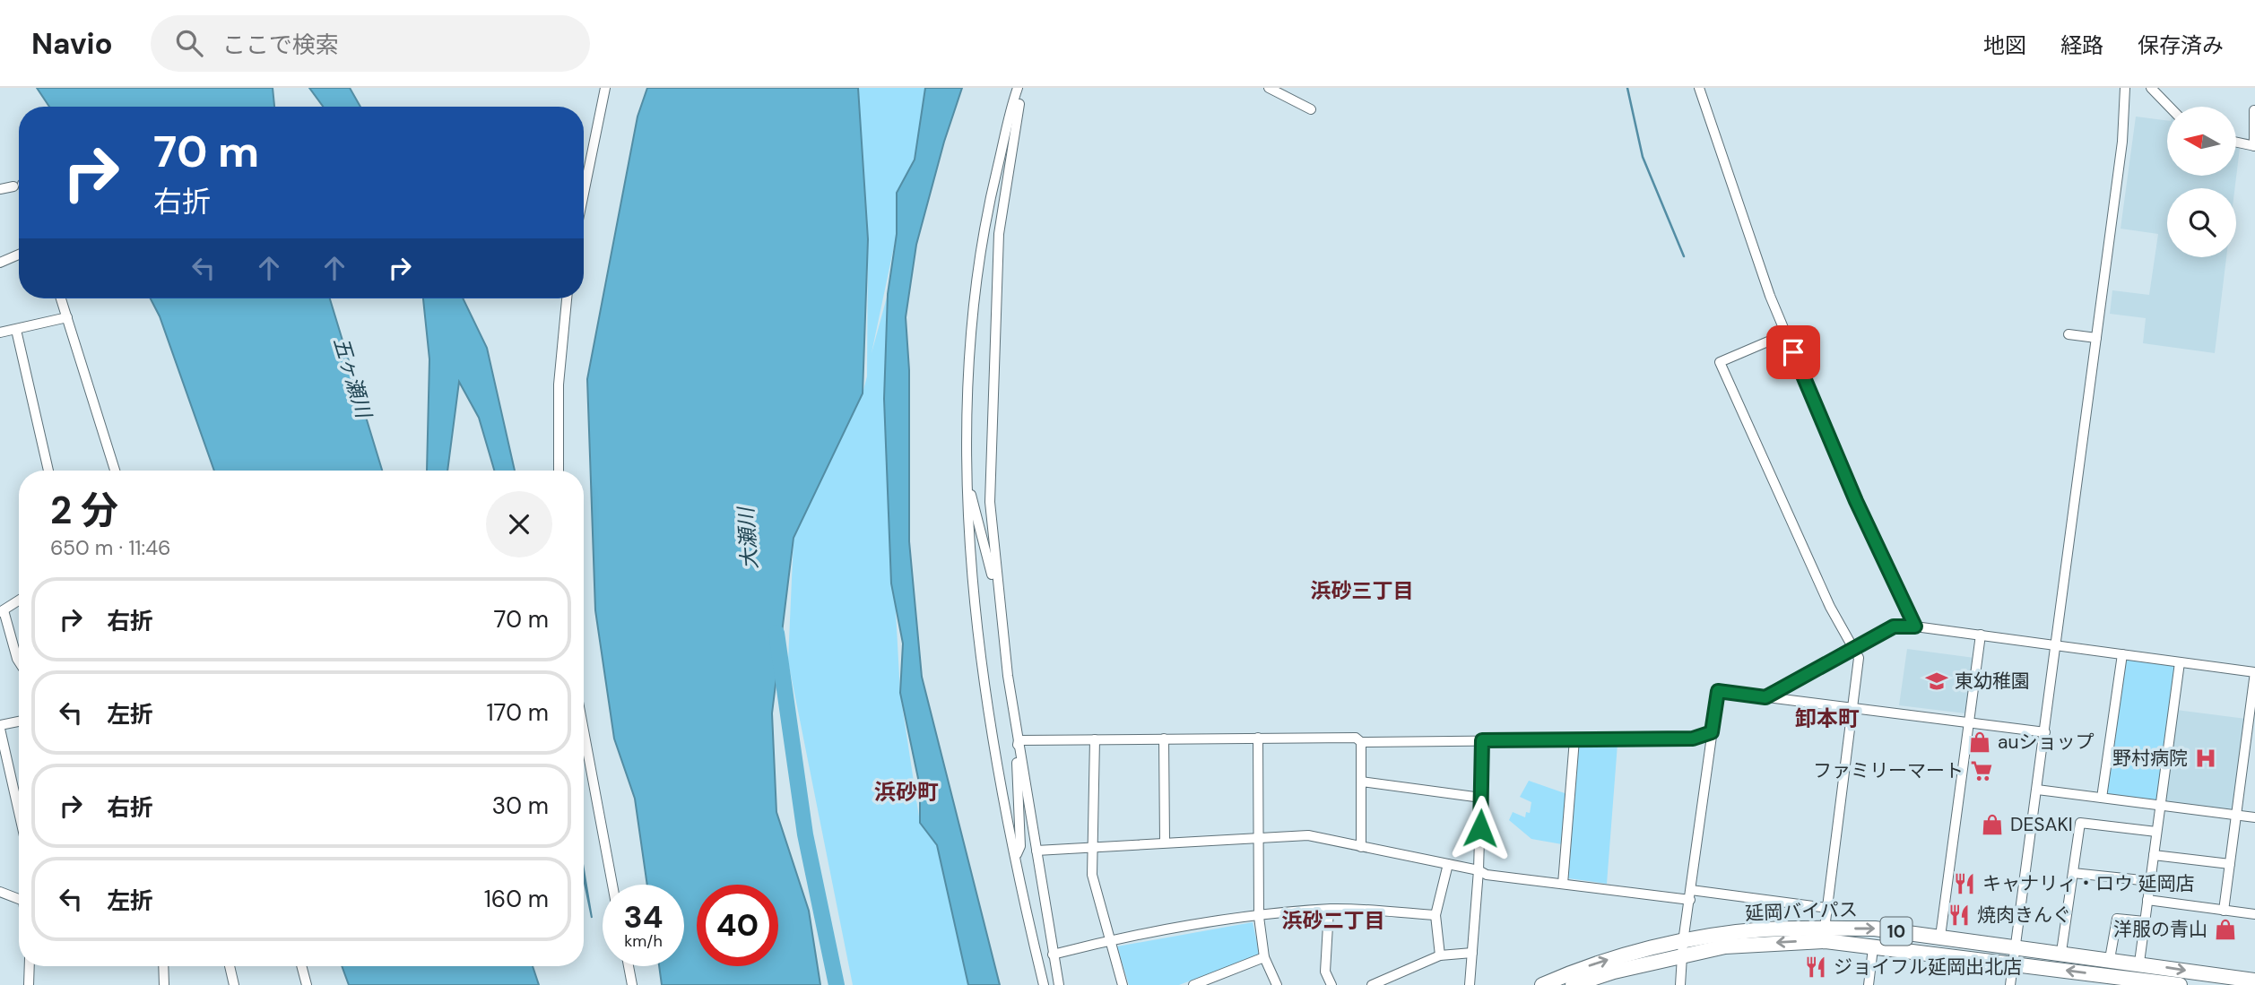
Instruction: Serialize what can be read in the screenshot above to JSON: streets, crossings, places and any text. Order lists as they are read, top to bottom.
{
  "streets": {
    "highway": ["延岡バイパス", "10"]
  },
  "districts": [
    "浜砂三丁目",
    "卸本町",
    "浜砂町",
    "浜砂二丁目"
  ],
  "water": ["五ヶ瀬川", "大瀬川"],
  "places": {
    "school or university": ["東幼稚園"],
    "shop": ["auショップ", "DESAKI", "洋服の青山"],
    "hospital": ["野村病院"],
    "supermarket": ["ファミリーマート"],
    "restaurant": ["キャナリィ・ロウ 延岡店", "焼肉きんぐ", "ジョイフル延岡出北店"]
  },
  "north": "left",
  "page": {
    "header": "Navio",
    "search": "ここで検索",
    "nav": ["地図", "経路", "保存済み"],
    "turn": ["70 m", "右折"],
    "heading": ["2 分", "650 m · 11:46"],
    "list": [
      {
        "name": "右折",
        "value": "70 m"
      },
      {
        "name": "左折",
        "value": "170 m"
      },
      {
        "name": "右折",
        "value": "30 m"
      },
      {
        "name": "左折",
        "value": "160 m"
      }
    ],
    "speed": "34 km/h",
    "limit": "40"
  }
}
